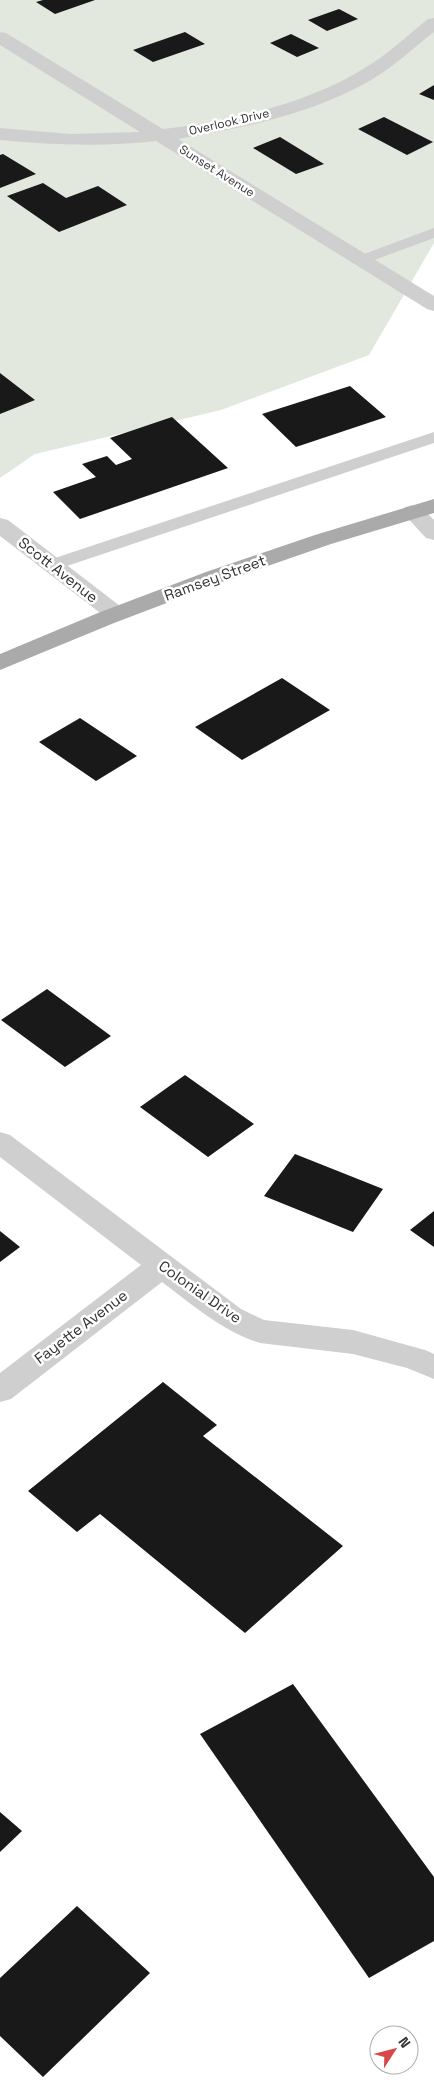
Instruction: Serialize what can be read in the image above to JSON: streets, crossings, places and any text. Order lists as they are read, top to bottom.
{
  "streets": {
    "main road": ["Ramsey Street"],
    "street": [
      "Overlook Drive",
      "Sunset Avenue",
      "Scott Avenue",
      "Colonial Drive",
      "Fayette Avenue"
    ]
  },
  "crossings": [
    ["Overlook Drive", "Sunset Avenue"],
    ["Scott Avenue", "Ramsey Street"],
    ["Colonial Drive", "Fayette Avenue"]
  ],
  "north": "top right"
}
